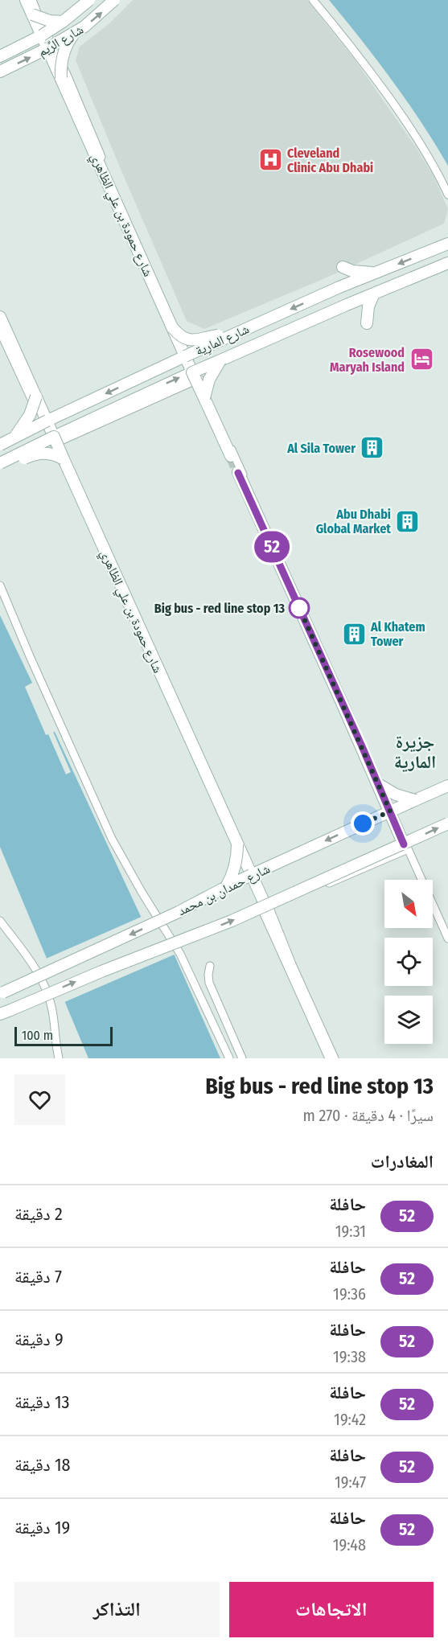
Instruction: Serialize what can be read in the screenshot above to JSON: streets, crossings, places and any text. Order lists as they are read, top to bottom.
{
  "streets": {
    "main road": [
      "شارع الرِّيم",
      "شارع حمودة بن علي الظاهري",
      "شارع المارِية",
      "شارع حمدان بن محمد"
    ]
  },
  "crossings": [
    ["شارع الرِّيم", "شارع حمودة بن علي الظاهري"],
    ["شارع حمودة بن علي الظاهري", "شارع المارِية"],
    ["شارع حمودة بن علي الظاهري", "شارع حمدان بن محمد"]
  ],
  "districts": ["جزيرة المارية"],
  "places": {
    "hospital": ["Cleveland Clinic Abu Dhabi"],
    "hotel": ["Rosewood Maryah Island"],
    "building": ["Al Sila Tower", "Abu Dhabi Global Market", "Al Khatem Tower"],
    "other": ["Big bus - red line stop 13"]
  },
  "lines": ["bus line 52"],
  "scale_bar": "100 m",
  "north": "bottom right",
  "page": {
    "on_map": "52",
    "scale": "100 m",
    "heading": [
      ["Big bus - red line stop 13", "سيرًا · 4 دقيقة · 270 m"],
      "المغادرات"
    ],
    "list": [
      {
        "mark": "52",
        "name": "حافلة",
        "note": "19:31",
        "value": "2 دقيقة"
      },
      {
        "mark": "52",
        "name": "حافلة",
        "note": "19:36",
        "value": "7 دقيقة"
      },
      {
        "mark": "52",
        "name": "حافلة",
        "note": "19:38",
        "value": "9 دقيقة"
      },
      {
        "mark": "52",
        "name": "حافلة",
        "note": "19:42",
        "value": "13 دقيقة"
      },
      {
        "mark": "52",
        "name": "حافلة",
        "note": "19:47",
        "value": "18 دقيقة"
      },
      {
        "mark": "52",
        "name": "حافلة",
        "note": "19:48",
        "value": "19 دقيقة"
      }
    ],
    "buttons": ["الاتجاهات", "التذاكر"]
  }
}
